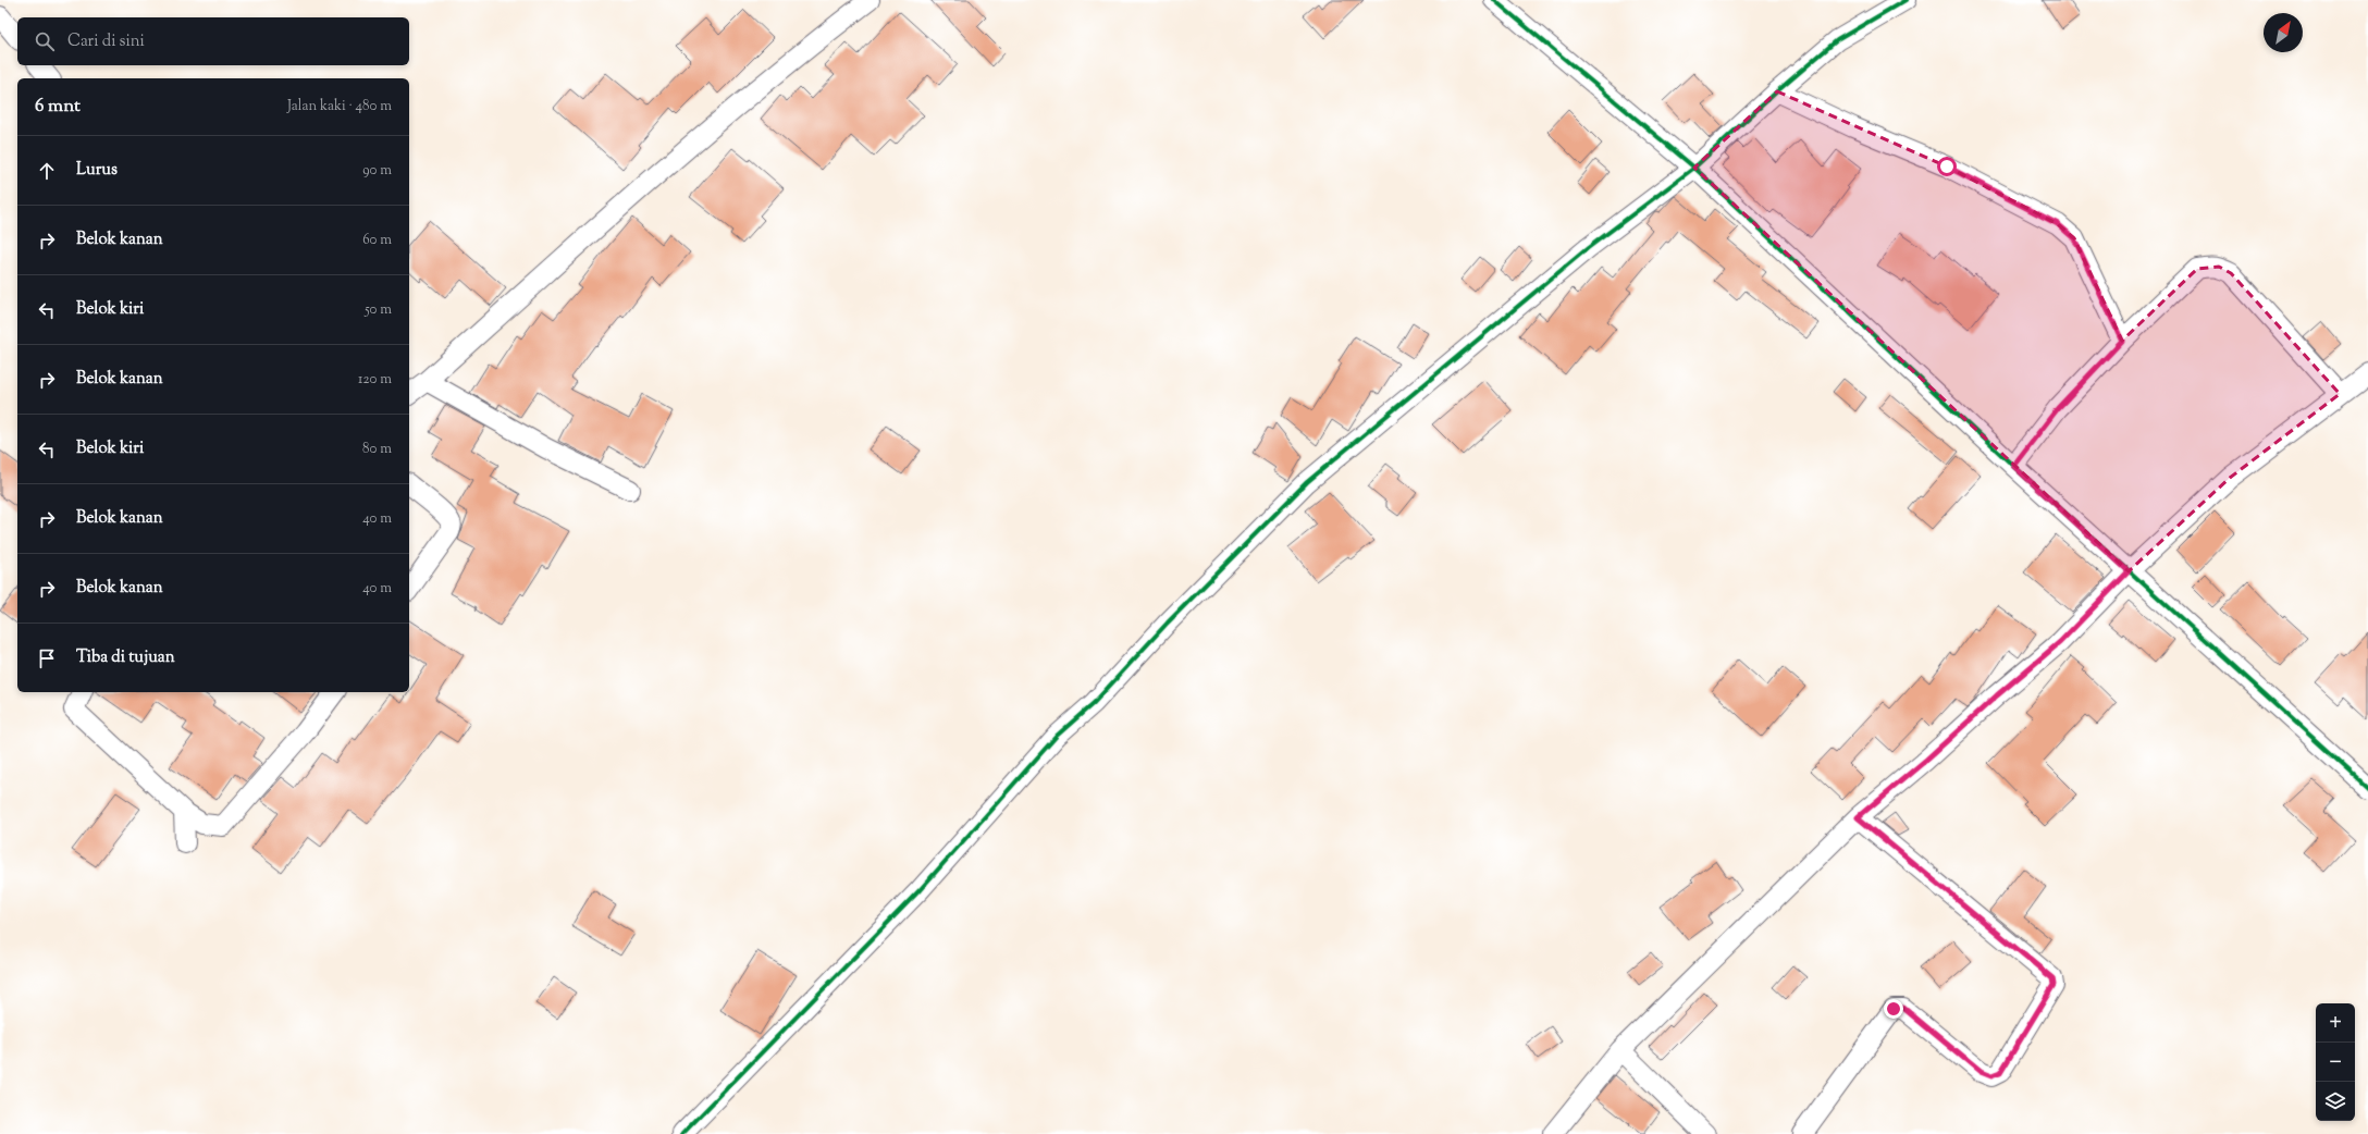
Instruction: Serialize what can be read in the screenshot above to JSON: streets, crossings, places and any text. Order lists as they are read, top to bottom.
{
  "north": "top right",
  "page": {
    "search": "Cari di sini",
    "heading": ["6 mnt", "Jalan kaki · 480 m"],
    "list": [
      ["Lurus", "90 m"],
      ["Belok kanan", "60 m"],
      ["Belok kiri", "50 m"],
      ["Belok kanan", "120 m"],
      ["Belok kiri", "80 m"],
      ["Belok kanan", "40 m"],
      ["Belok kanan", "40 m"],
      "Tiba di tujuan"
    ],
    "map_buttons": ["+", "−"]
  }
}
